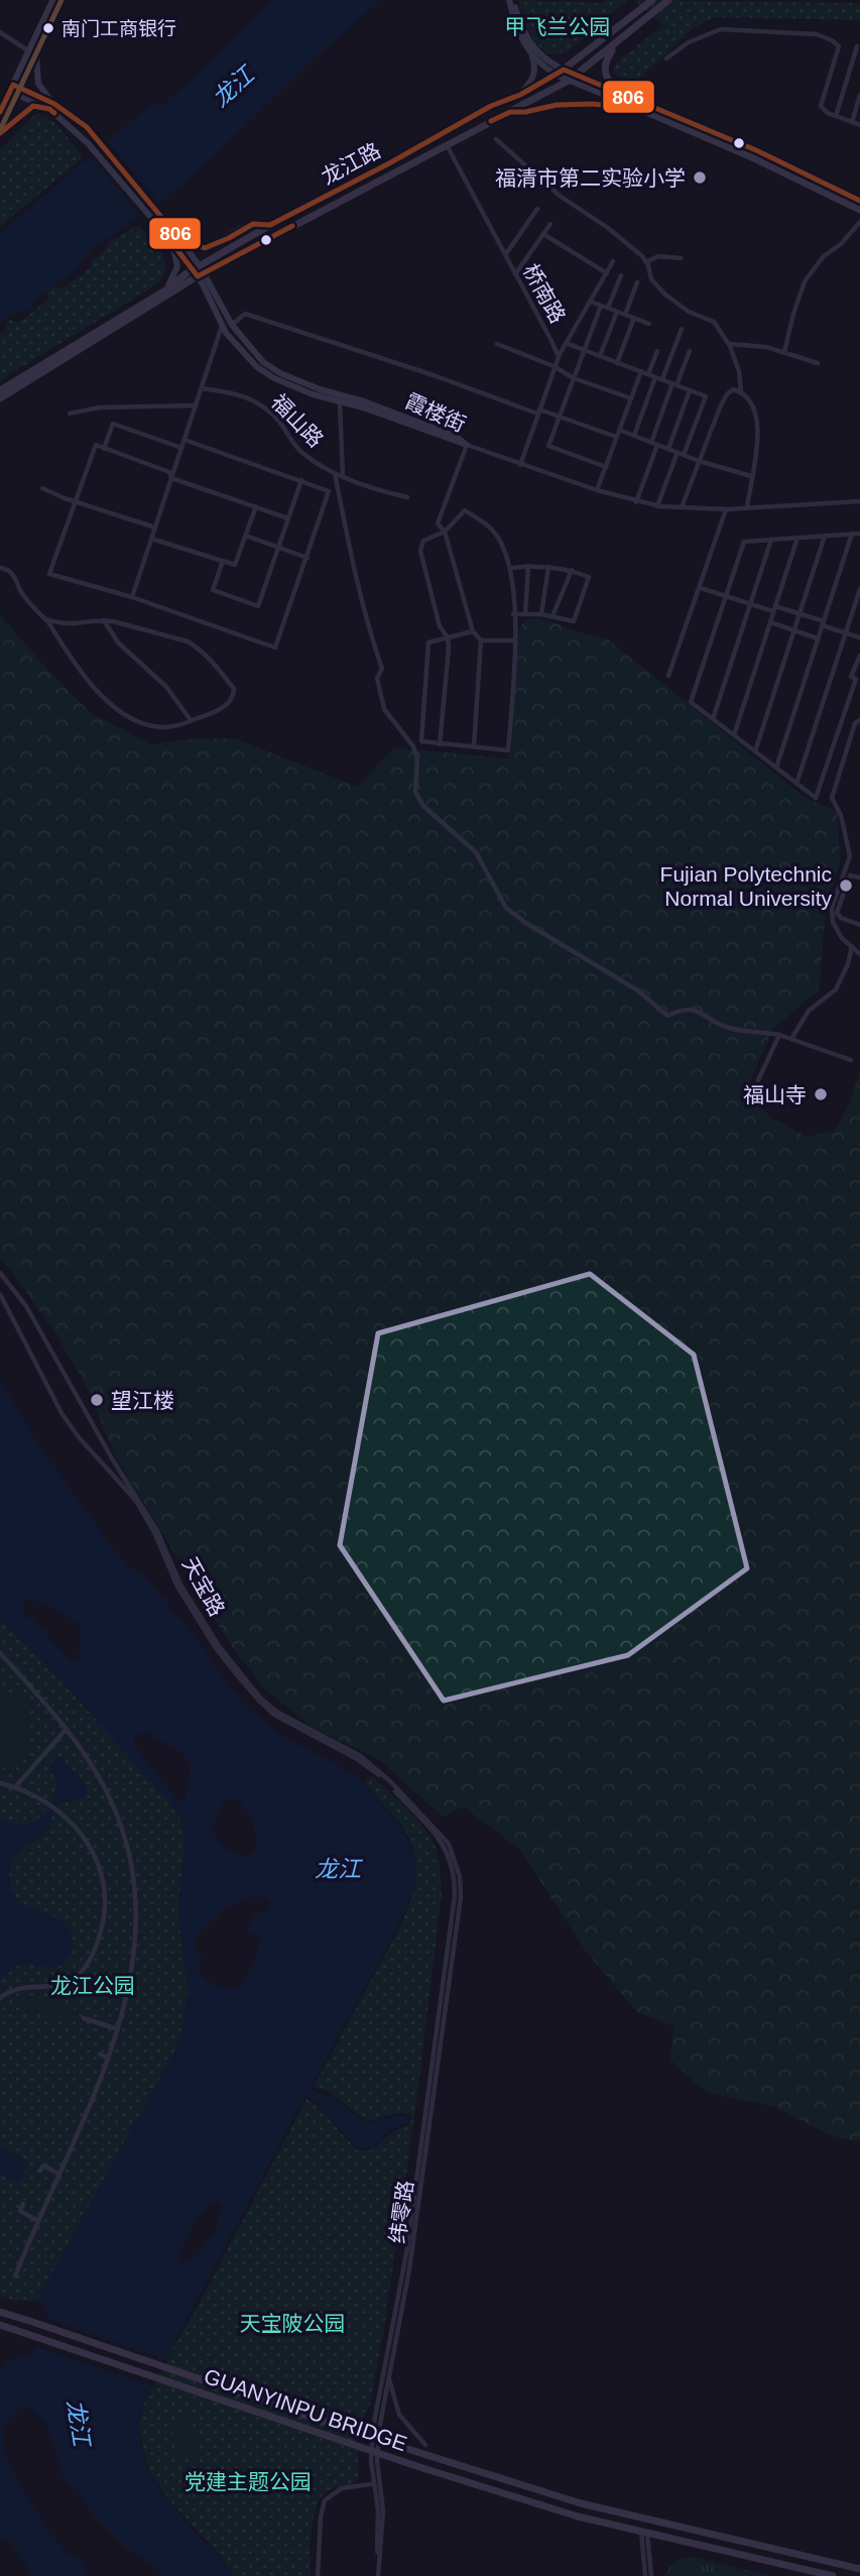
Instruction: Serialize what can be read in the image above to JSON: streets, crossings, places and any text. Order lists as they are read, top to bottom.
{
  "streets": {
    "main road": ["龙江路", "GUANYINPU BRIDGE"],
    "street": [
      "桥南路",
      "霞楼街",
      "福山路",
      "天宝路",
      "纬零路"
    ]
  },
  "crossings": [
    ["龙江路", "桥南路"],
    ["龙江路", "霞楼街"],
    ["天宝路", "纬零路"]
  ],
  "water": ["龙江"],
  "parks": [
    "甲飞兰公园",
    "龙江公园",
    "天宝陂公园",
    "党建主题公园"
  ],
  "places": [
    "南门工商银行",
    "福清市第二实验小学",
    "Fujian Polytechnic Normal University",
    "福山寺",
    "望江楼"
  ],
  "lines": ["transit line 806"]
}
